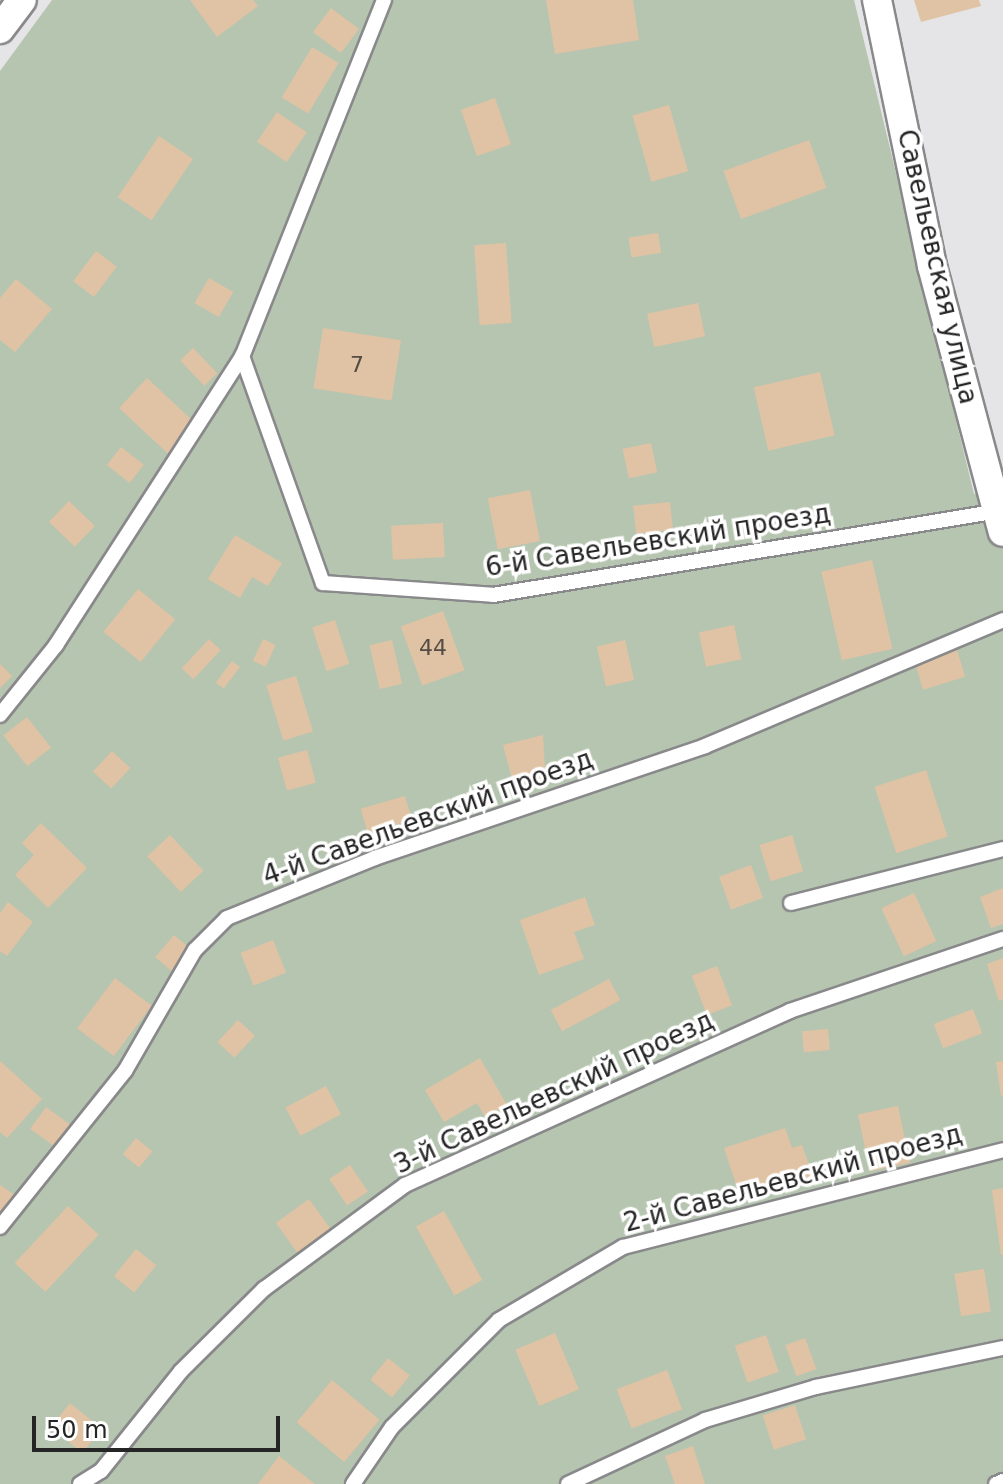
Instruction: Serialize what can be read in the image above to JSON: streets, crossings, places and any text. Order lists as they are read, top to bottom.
{
  "streets": {
    "street": ["Савельевская улица"],
    "lane": [
      "6-й Савельевский проезд",
      "4-й Савельевский проезд",
      "3-й Савельевский проезд",
      "2-й Савельевский проезд"
    ]
  },
  "crossings": [
    ["Савельевская улица", "6-й Савельевский проезд"]
  ],
  "house_numbers": ["7", "44"],
  "scale_bar": "50 m"
}
